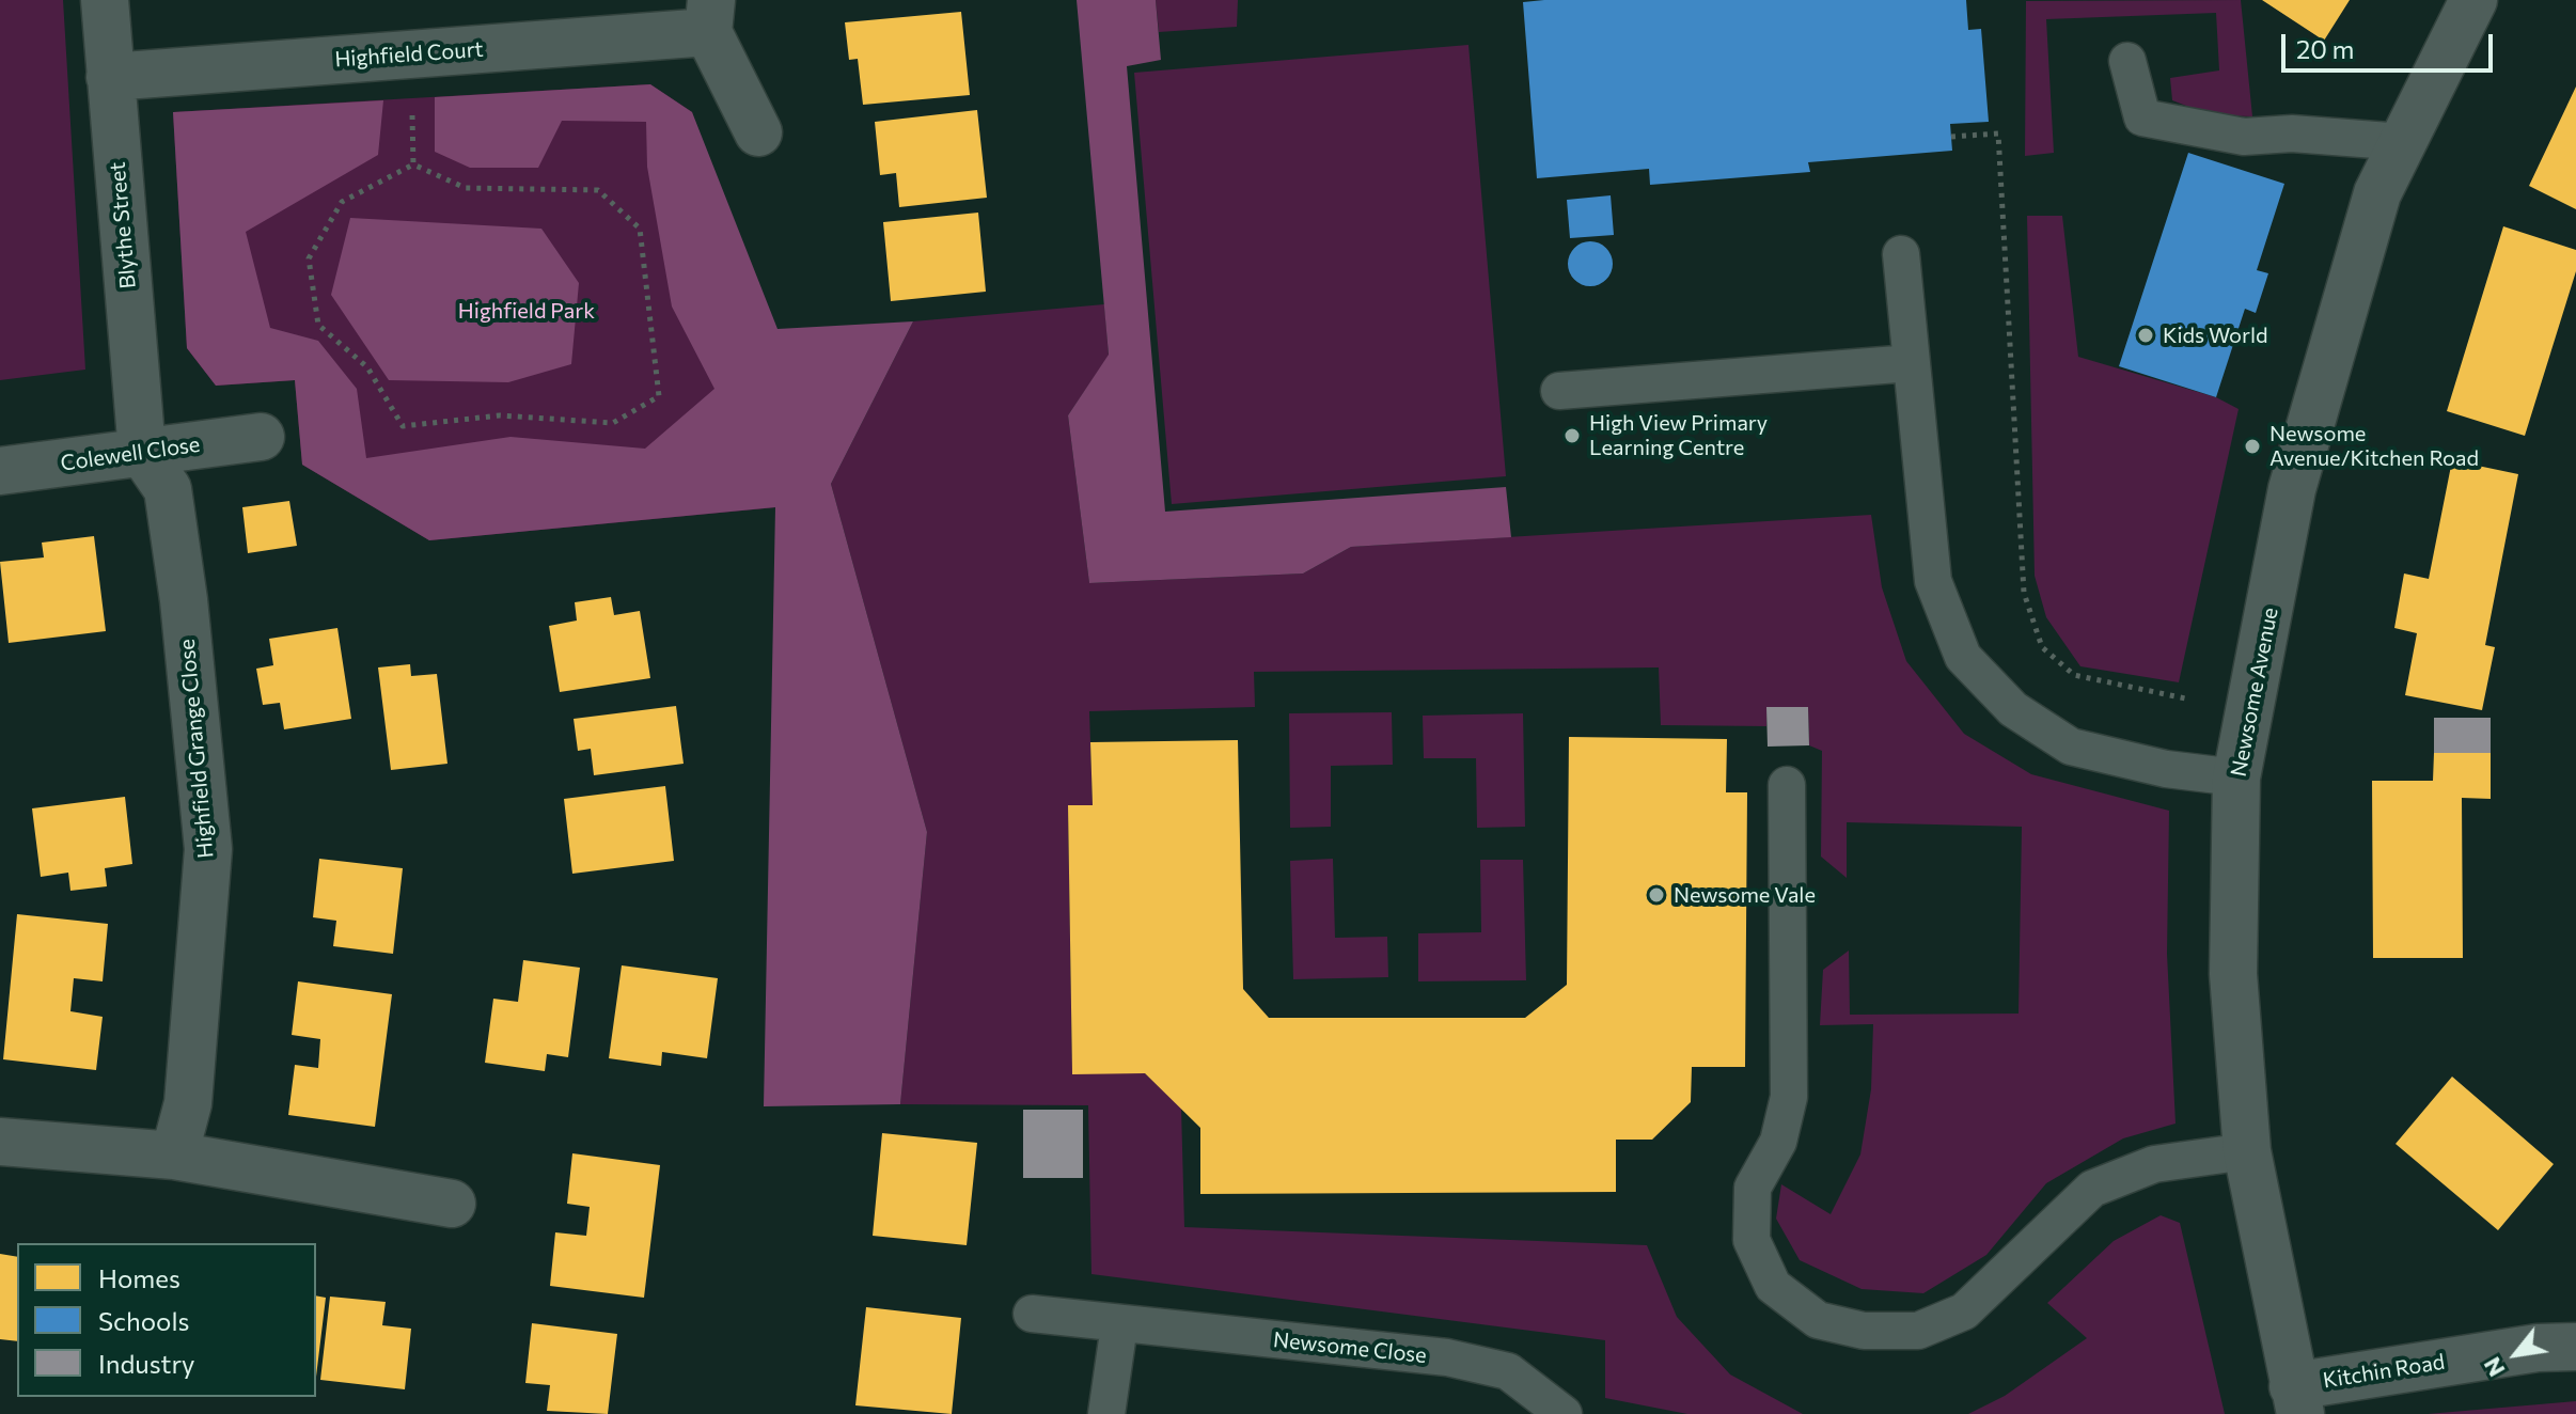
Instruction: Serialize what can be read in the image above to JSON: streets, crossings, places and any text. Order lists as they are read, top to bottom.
{
  "streets": {
    "street": [
      "Highfield Court",
      "Blythe Street",
      "Colewell Close",
      "Newsome Avenue",
      "Highfield Grange Close",
      "Kitchin Road"
    ],
    "lane": ["Newsome Close"]
  },
  "crossings": [
    ["Highfield Court", "Blythe Street"],
    ["Blythe Street", "Colewell Close"],
    ["Blythe Street", "Highfield Grange Close"],
    ["Colewell Close", "Highfield Grange Close"],
    ["Newsome Avenue", "Kitchin Road"]
  ],
  "parks": ["Highfield Park"],
  "places": [
    "Kids World",
    "High View Primary Learning Centre",
    "Newsome Avenue/Kitchen Road",
    "Newsome Vale"
  ],
  "legend": ["Homes", "Schools", "Industry"],
  "scale_bar": "20 m",
  "north": "bottom left"
}
